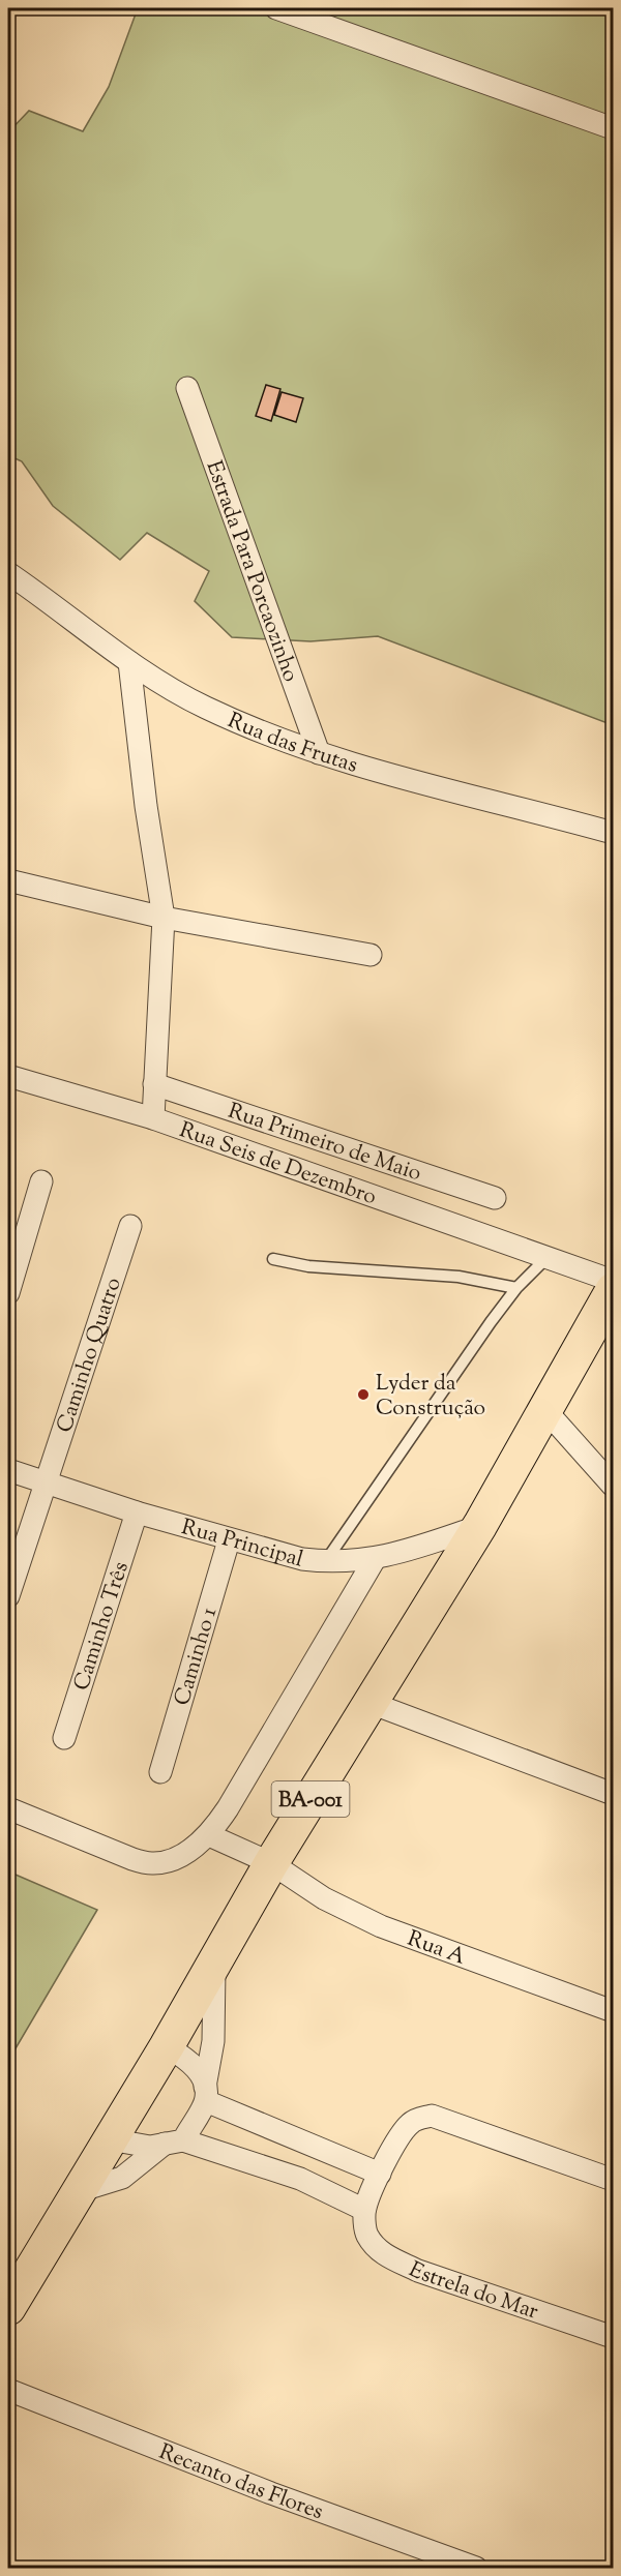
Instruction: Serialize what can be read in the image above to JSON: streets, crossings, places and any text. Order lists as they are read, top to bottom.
{
  "streets": {
    "main road": ["BA-001"],
    "street": [
      "Estrada Para Porcaozinho",
      "Rua das Frutas",
      "Rua Primeiro de Maio",
      "Rua Seis de Dezembro",
      "Caminho Quatro",
      "Rua Principal",
      "Caminho Três",
      "Caminho 1",
      "Rua A",
      "Estrela do Mar",
      "Recanto das Flores"
    ]
  },
  "crossings": [
    ["Estrada Para Porcaozinho", "Rua das Frutas"],
    ["Caminho Quatro", "Rua Principal"],
    ["Rua Principal", "Caminho Três"],
    ["Rua Principal", "Caminho 1"],
    ["Rua Principal", "BA-001"],
    ["BA-001", "Rua A"]
  ],
  "places": ["Lyder da Construção"]
}
